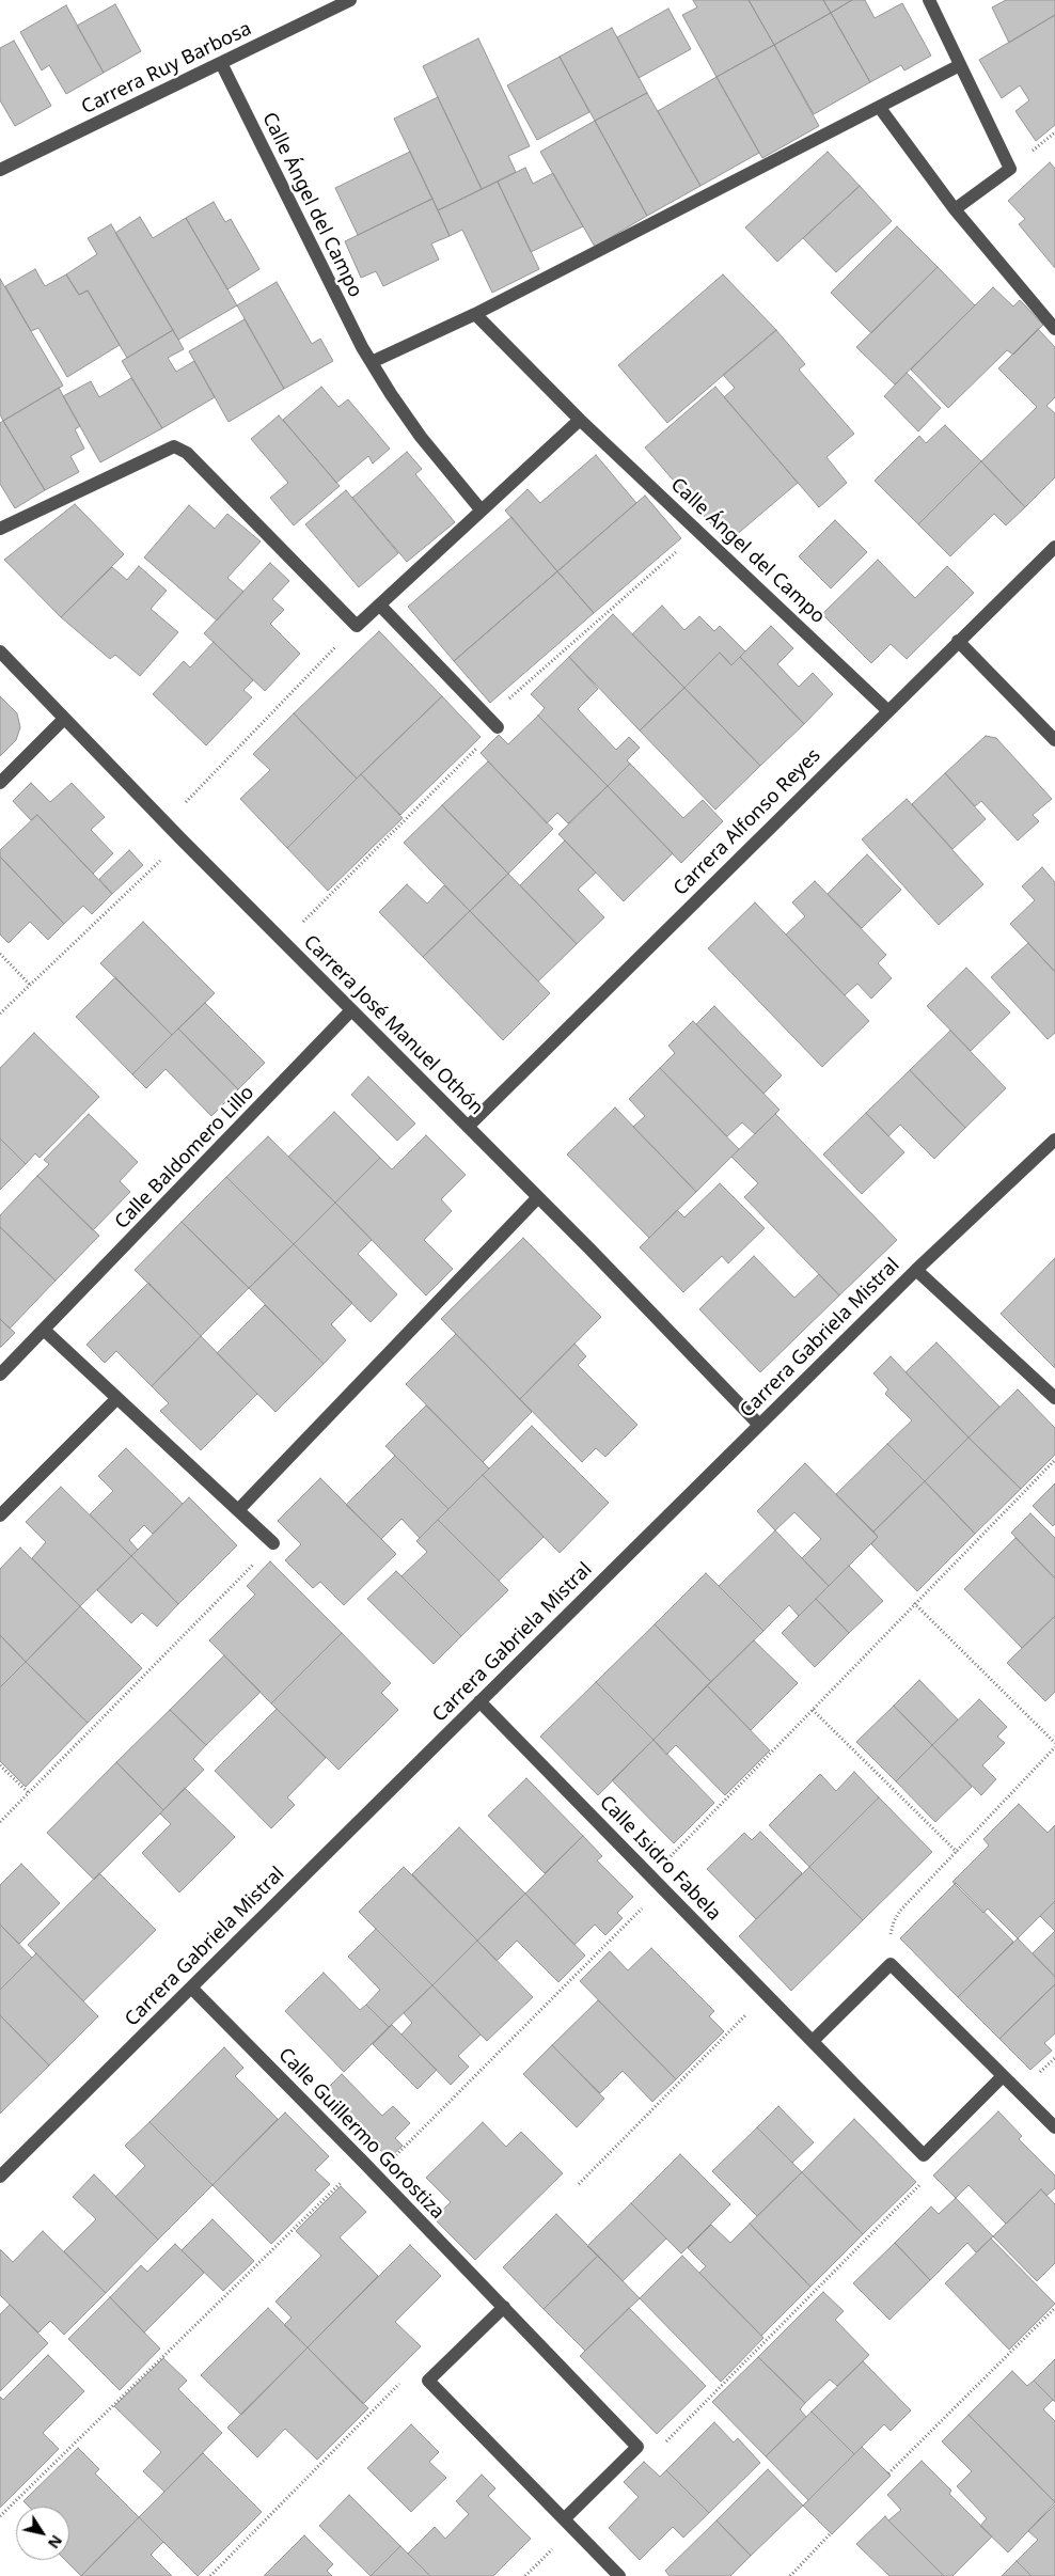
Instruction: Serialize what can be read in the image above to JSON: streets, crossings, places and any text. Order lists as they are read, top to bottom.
{
  "streets": {
    "street": [
      "Carrera Ruy Barbosa",
      "Calle Ángel del Campo",
      "Carrera Alfonso Reyes",
      "Carrera José Manuel Othón",
      "Calle Baldomero Lillo",
      "Carrera Gabriela Mistral",
      "Calle Isidro Fabela",
      "Calle Guillermo Gorostiza"
    ]
  },
  "crossings": [
    ["Carrera Ruy Barbosa", "Calle Ángel del Campo"],
    ["Calle Ángel del Campo", "Carrera Alfonso Reyes"],
    ["Carrera Alfonso Reyes", "Carrera José Manuel Othón"],
    ["Carrera José Manuel Othón", "Calle Baldomero Lillo"],
    ["Carrera José Manuel Othón", "Carrera Gabriela Mistral"],
    ["Carrera Gabriela Mistral", "Calle Isidro Fabela"],
    ["Carrera Gabriela Mistral", "Calle Guillermo Gorostiza"]
  ],
  "north": "bottom right"
}
